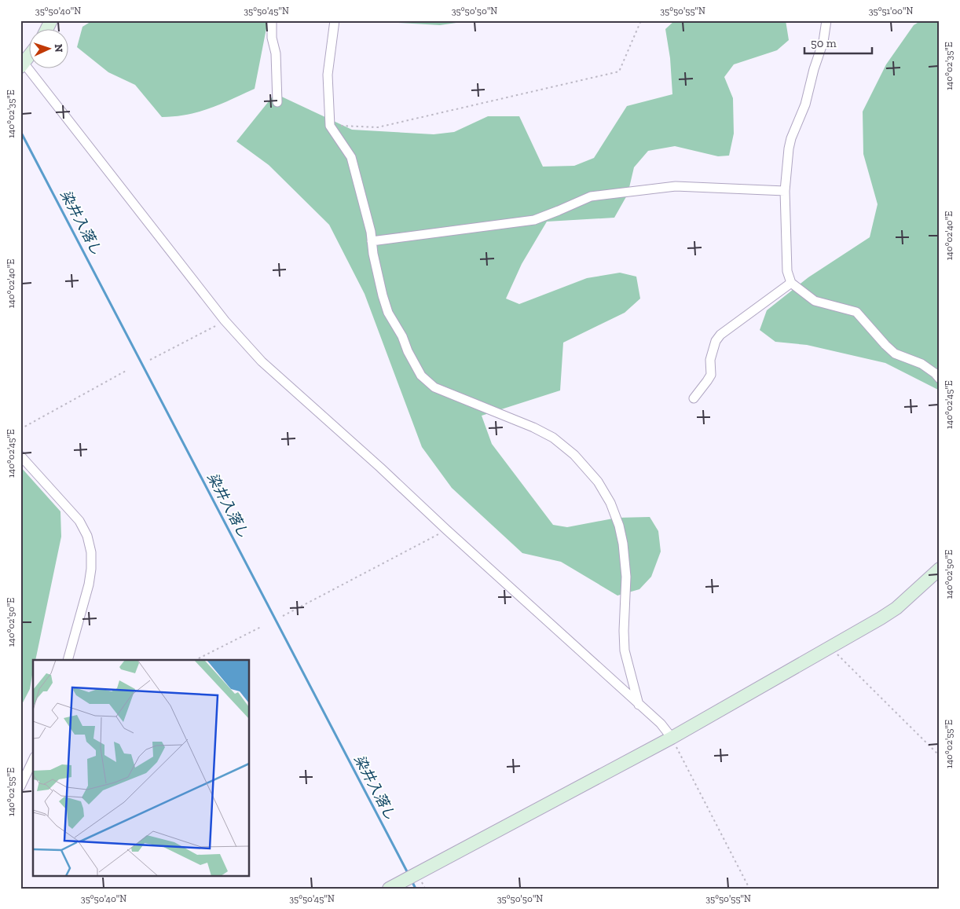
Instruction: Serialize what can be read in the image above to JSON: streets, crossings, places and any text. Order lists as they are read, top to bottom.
{
  "water": ["染井入落し"],
  "scale_bar": "50 m",
  "north": "right",
  "coordinates": [
    "35°50'40\"N",
    "35°50'45\"N",
    "35°50'50\"N",
    "35°50'55\"N",
    "35°51'00\"N",
    "140°02'35\"E",
    "140°02'40\"E",
    "140°02'45\"E",
    "140°02'50\"E",
    "140°02'55\"E"
  ]
}
